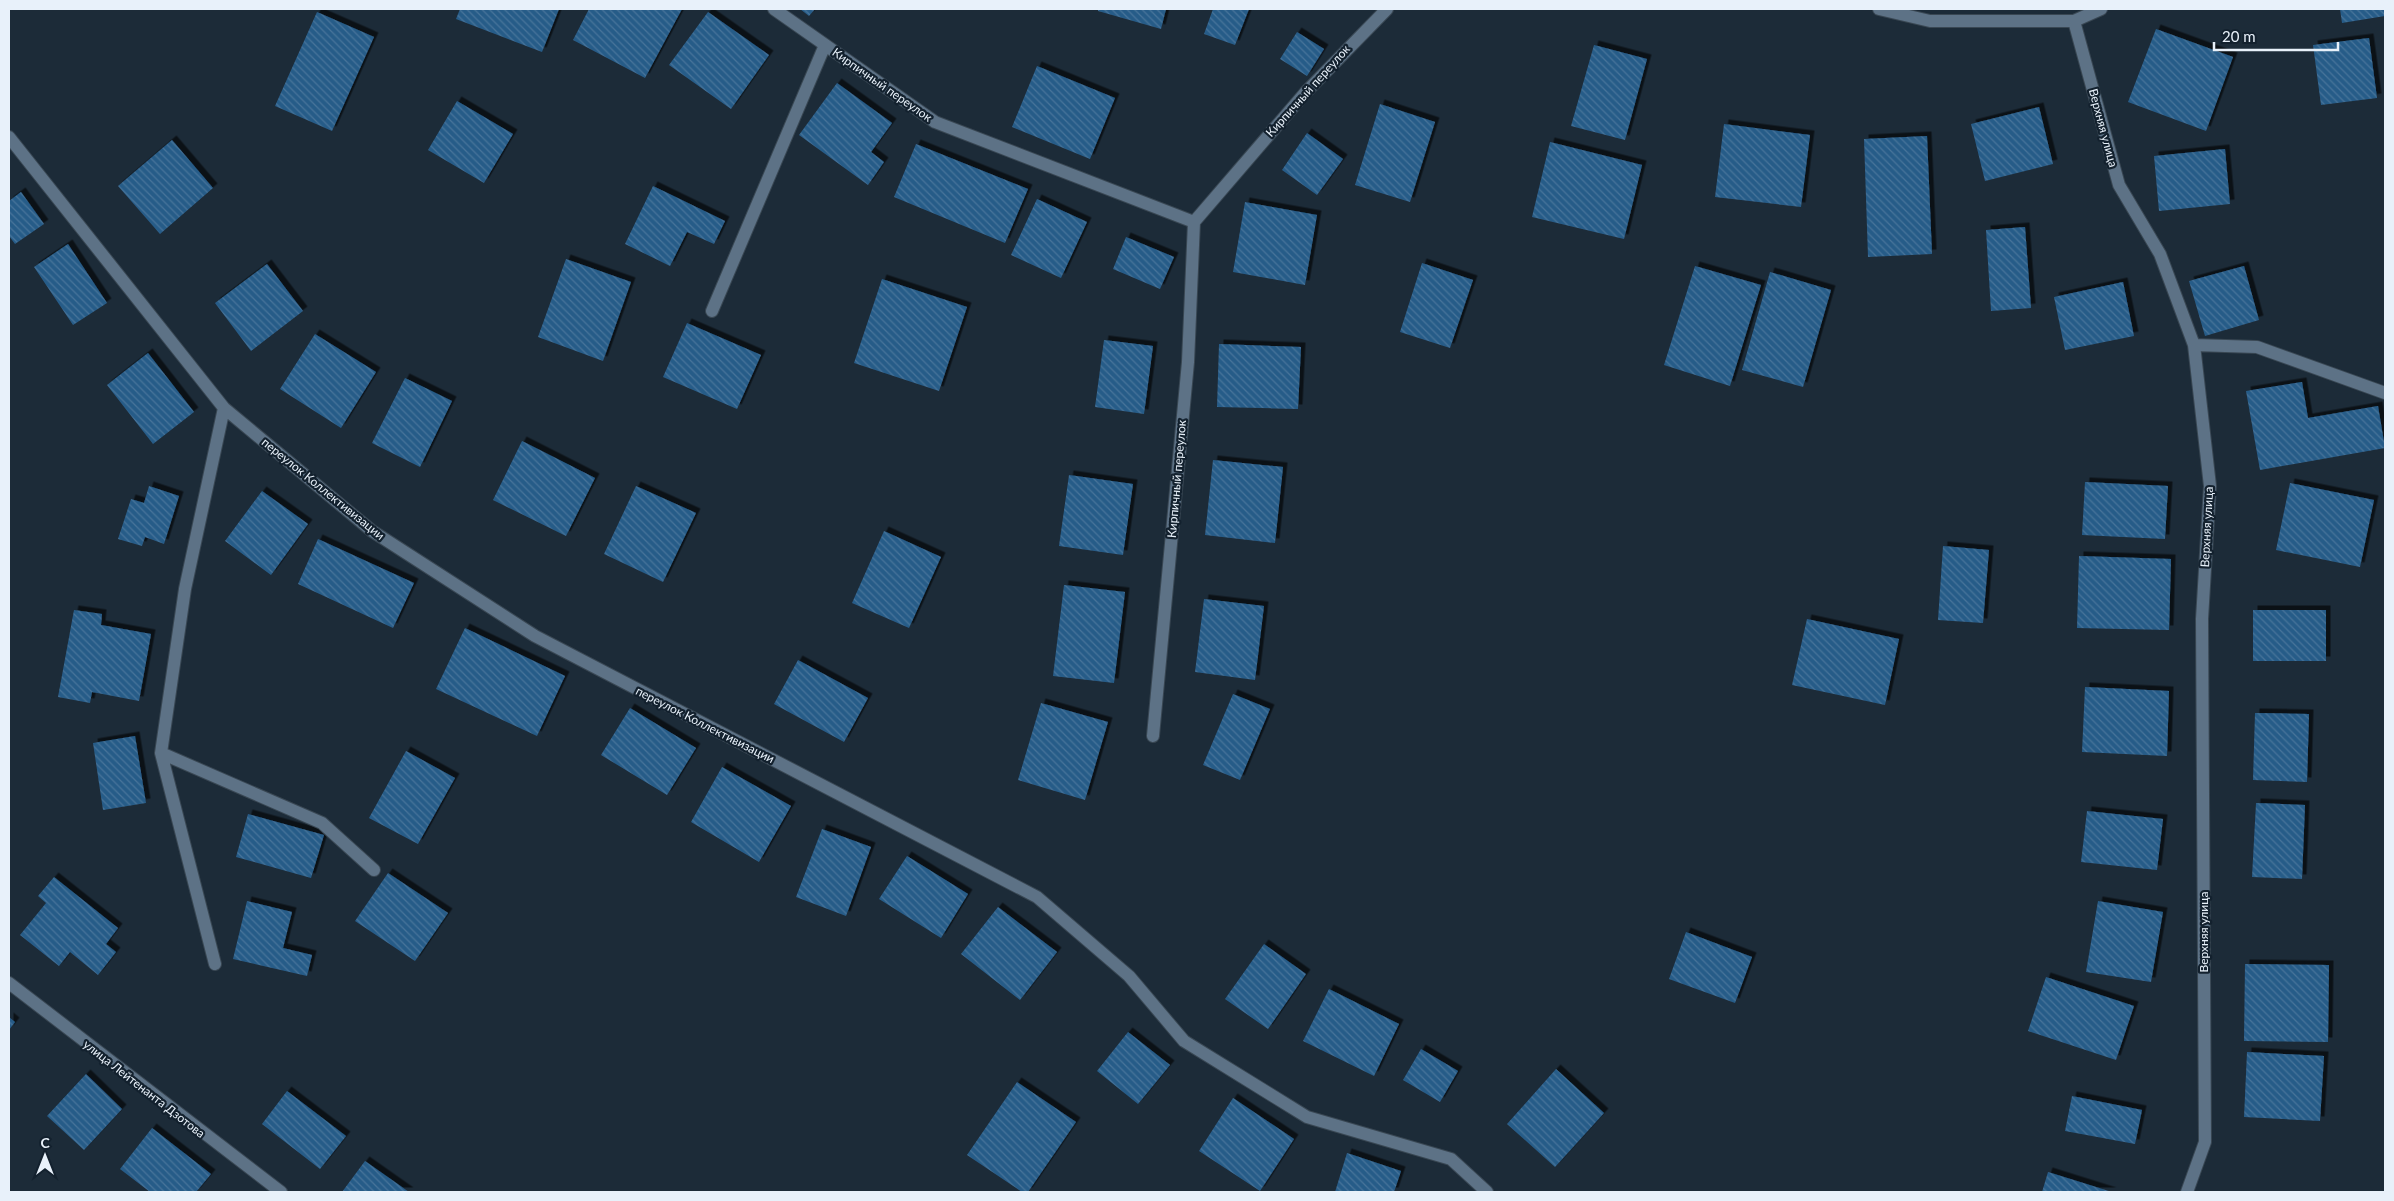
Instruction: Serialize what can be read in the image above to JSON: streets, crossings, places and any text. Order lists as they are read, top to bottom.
{
  "streets": {
    "street": [
      "Кирпичный переулок",
      "Верхняя улица",
      "переулок Коллективизации",
      "улица Лейтенанта Дзотова"
    ]
  },
  "scale_bar": "20 m",
  "north": "top"
}
